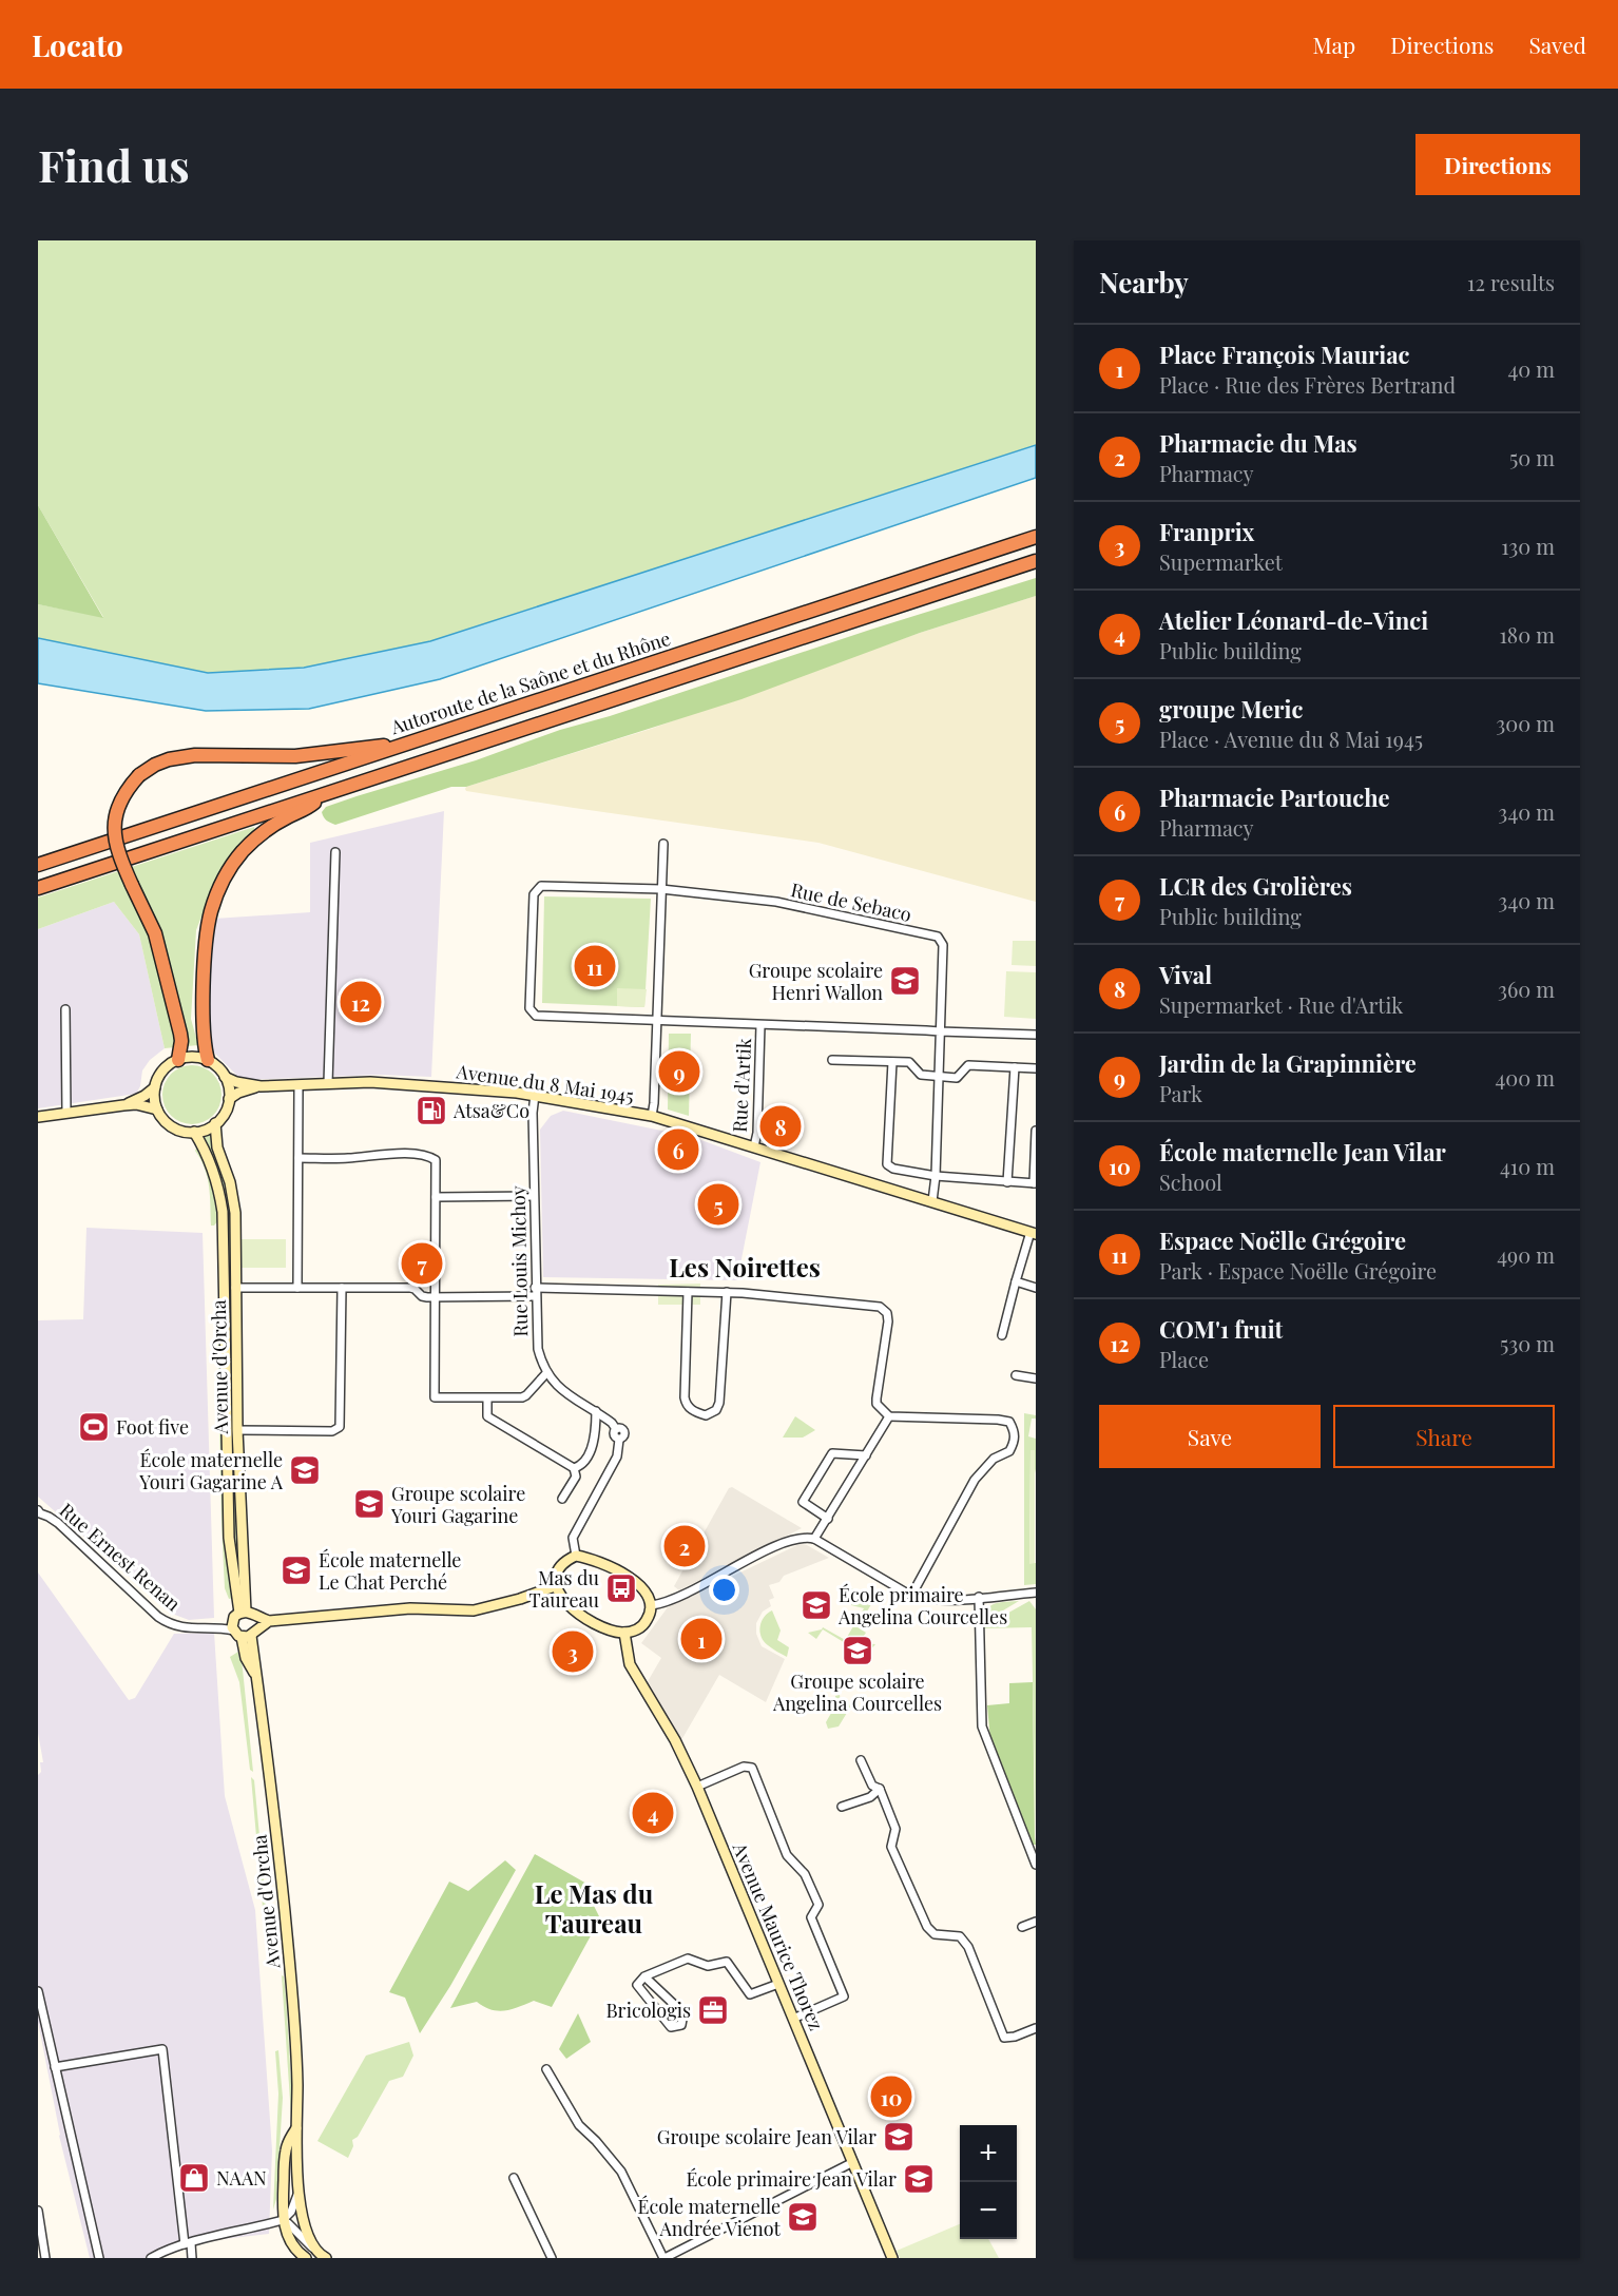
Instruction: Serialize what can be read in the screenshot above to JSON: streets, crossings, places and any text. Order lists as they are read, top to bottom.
{
  "streets": {
    "highway": ["Autoroute de la Saône et du Rhône"],
    "main road": [
      "Avenue du 8 Mai 1945",
      "Avenue d'Orcha",
      "Rue Ernest Renan",
      "Avenue Maurice Thorez"
    ],
    "street": ["Rue de Sebaco", "Rue d'Artik", "Rue Louis Michoy"]
  },
  "crossings": [
    ["Rue de Sebaco", "Avenue du 8 Mai 1945"],
    ["Avenue du 8 Mai 1945", "Rue d'Artik"],
    ["Avenue du 8 Mai 1945", "Rue Louis Michoy"],
    ["Avenue du 8 Mai 1945", "Avenue d'Orcha"],
    ["Avenue d'Orcha", "Rue Ernest Renan"]
  ],
  "districts": ["Les Noirettes", "Le Mas du Taureau"],
  "places": {
    "school or university": [
      "Groupe scolaire Henri Wallon",
      "École maternelle Youri Gagarine A",
      "Groupe scolaire Youri Gagarine",
      "École maternelle Le Chat Perché",
      "École primaire Angelina Courcelles",
      "Groupe scolaire Angelina Courcelles",
      "Groupe scolaire Jean Vilar",
      "École primaire Jean Vilar",
      "École maternelle Andrée Vienot"
    ],
    "fuel station": ["Atsa&Co"],
    "sports": ["Foot five"],
    "bus stop": ["Mas du Taureau"],
    "office": ["Bricologis"],
    "shop": ["NAAN"]
  },
  "page": {
    "header": "Locato",
    "nav": ["Map", "Directions", "Saved"],
    "buttons": [
      "Directions",
      ["Save", "Share"]
    ],
    "title": "Find us",
    "heading": ["Nearby", "12 results"],
    "list": [
      {
        "mark": "1",
        "name": "Place François Mauriac",
        "note": "Place · Rue des Frères Bertrand",
        "value": "40 m"
      },
      {
        "mark": "2",
        "name": "Pharmacie du Mas",
        "note": "Pharmacy",
        "value": "50 m"
      },
      {
        "mark": "3",
        "name": "Franprix",
        "note": "Supermarket",
        "value": "130 m"
      },
      {
        "mark": "4",
        "name": "Atelier Léonard-de-Vinci",
        "note": "Public building",
        "value": "180 m"
      },
      {
        "mark": "5",
        "name": "groupe Meric",
        "note": "Place · Avenue du 8 Mai 1945",
        "value": "300 m"
      },
      {
        "mark": "6",
        "name": "Pharmacie Partouche",
        "note": "Pharmacy",
        "value": "340 m"
      },
      {
        "mark": "7",
        "name": "LCR des Grolières",
        "note": "Public building",
        "value": "340 m"
      },
      {
        "mark": "8",
        "name": "Vival",
        "note": "Supermarket · Rue d'Artik",
        "value": "360 m"
      },
      {
        "mark": "9",
        "name": "Jardin de la Grapinnière",
        "note": "Park",
        "value": "400 m"
      },
      {
        "mark": "10",
        "name": "École maternelle Jean Vilar",
        "note": "School",
        "value": "410 m"
      },
      {
        "mark": "11",
        "name": "Espace Noëlle Grégoire",
        "note": "Park · Espace Noëlle Grégoire",
        "value": "490 m"
      },
      {
        "mark": "12",
        "name": "COM'1 fruit",
        "note": "Place",
        "value": "530 m"
      }
    ],
    "pins": [
      "11",
      "12",
      "9",
      "8",
      "6",
      "5",
      "7",
      "2",
      "1",
      "3",
      "4",
      "10"
    ],
    "map_buttons": ["+", "−"]
  }
}
